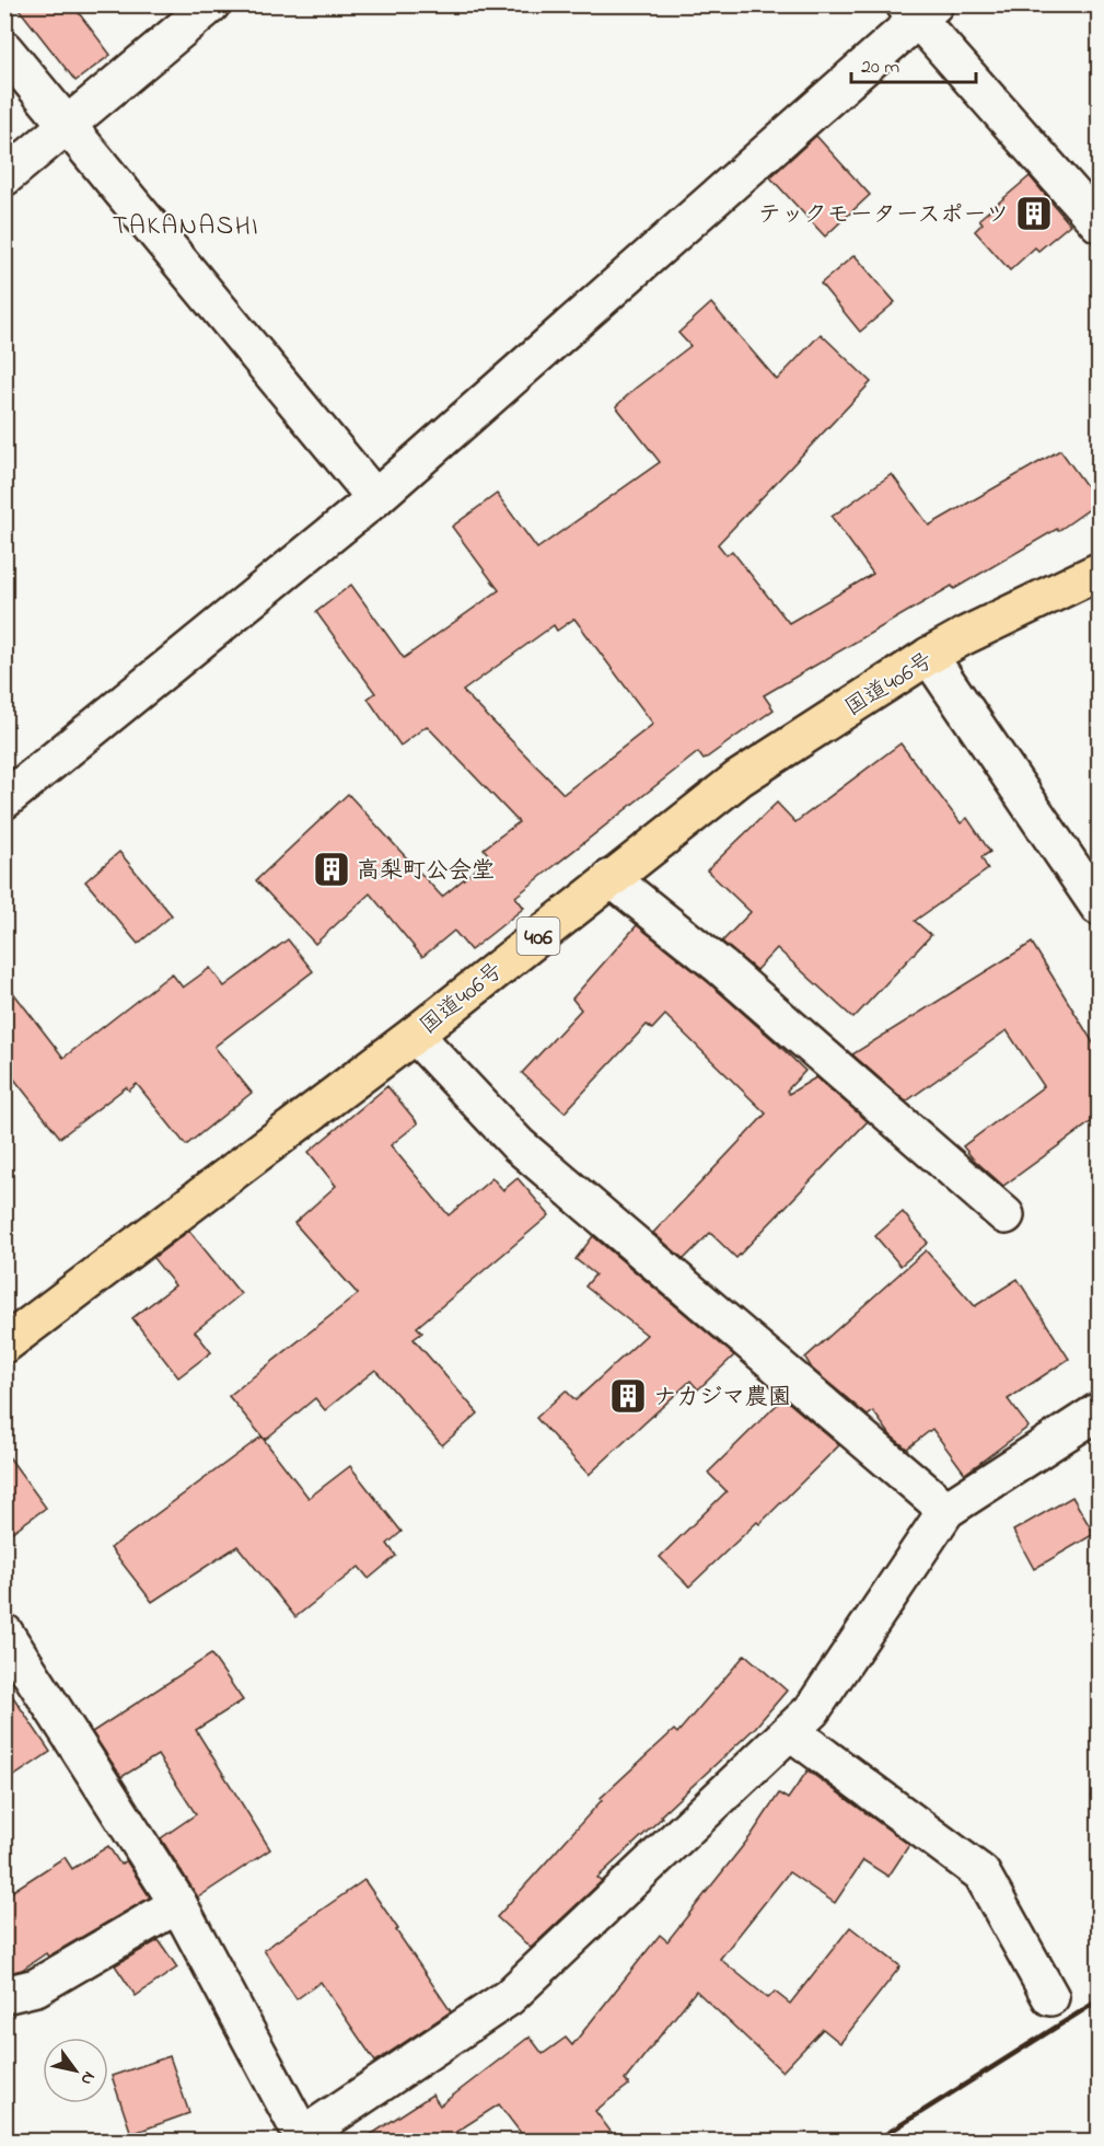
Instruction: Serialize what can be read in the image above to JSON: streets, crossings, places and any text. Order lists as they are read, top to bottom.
{
  "streets": {
    "highway": ["国道406号", "406"]
  },
  "districts": ["TAKANASHI"],
  "places": {
    "building": ["テックモータースポーツ", "高梨町公会堂", "ナカジマ農園"]
  },
  "scale_bar": "20 m",
  "north": "bottom right"
}
